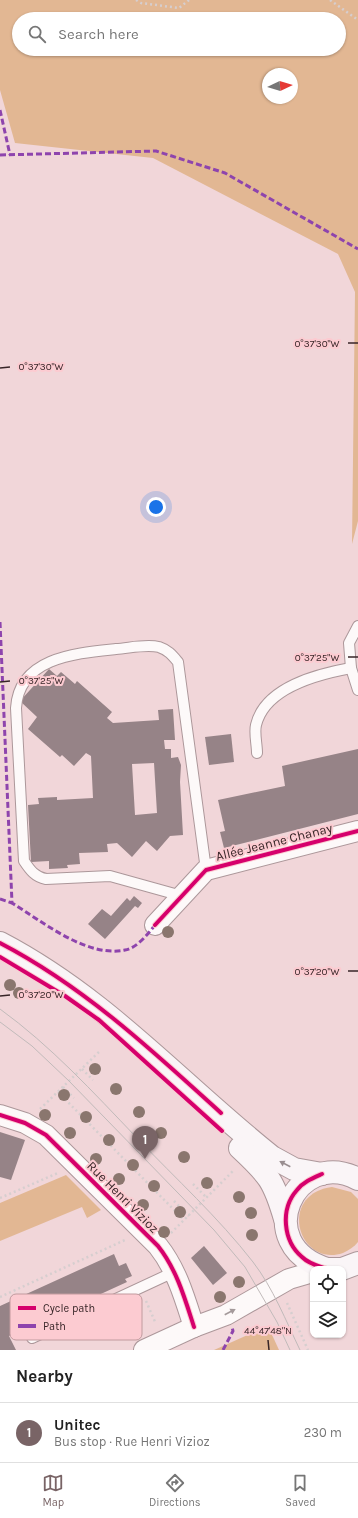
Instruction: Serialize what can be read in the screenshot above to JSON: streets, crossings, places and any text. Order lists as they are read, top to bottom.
{
  "streets": {
    "street": ["Allée Jeanne Chanay", "Rue Henri Vizioz"]
  },
  "legend": ["Cycle path", "Path"],
  "north": "right",
  "page": {
    "search": "Search here",
    "pins": "1",
    "heading": "Nearby",
    "list": [
      {
        "mark": "1",
        "name": "Unitec",
        "note": "Bus stop · Rue Henri Vizioz",
        "value": "230 m"
      }
    ],
    "nav": ["Map", "Directions", "Saved"]
  },
  "coordinates": [
    "0°37'30\"W",
    "0°37'25\"W",
    "0°37'20\"W",
    "44°47'48\"N"
  ]
}
